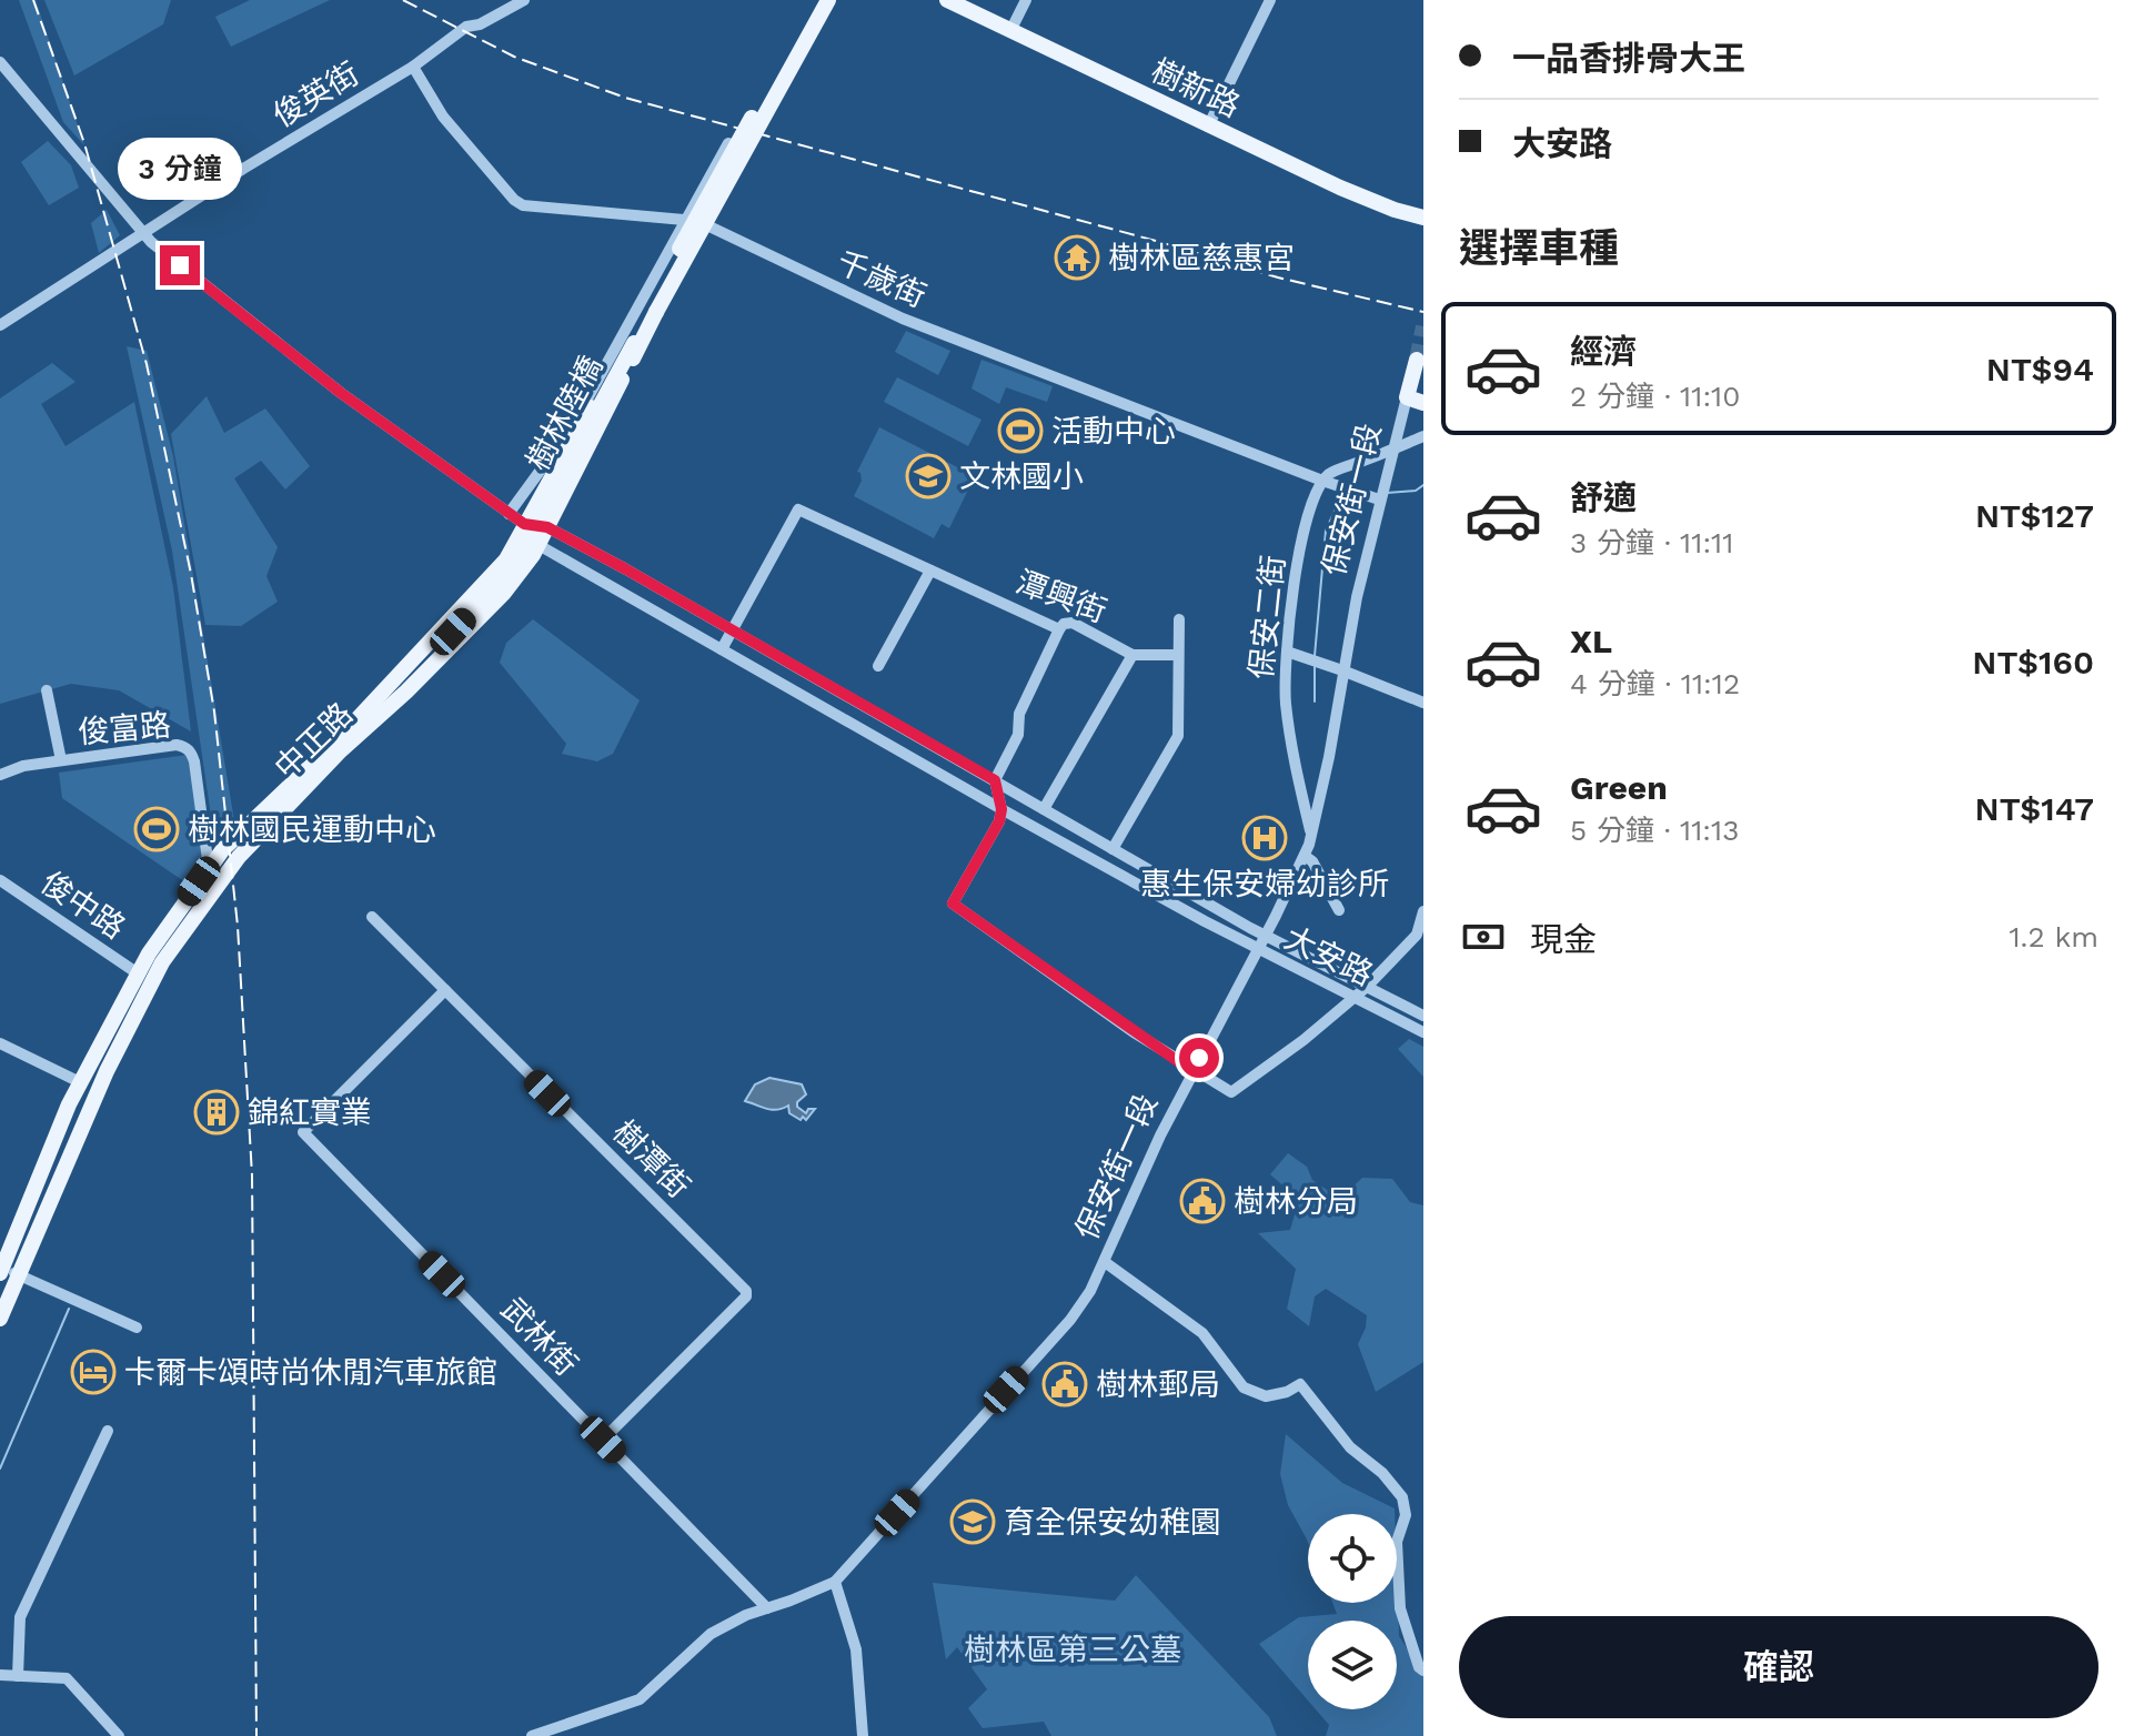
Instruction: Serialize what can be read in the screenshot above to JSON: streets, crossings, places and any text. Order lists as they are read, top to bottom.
{
  "streets": {
    "main road": [
      "樹新路",
      "樹林陸橋",
      "保安街一段",
      "中正路"
    ],
    "street": [
      "俊英街",
      "千歲街",
      "潭興街",
      "保安二街",
      "俊富路",
      "俊中路",
      "大安路",
      "樹潭街",
      "武林街"
    ]
  },
  "crossings": [
    ["俊英街", "千歲街"],
    ["俊英街", "大安路"],
    ["千歲街", "保安街一段"],
    ["千歲街", "保安二街"],
    ["樹林陸橋", "中正路"],
    ["保安街一段", "保安二街"],
    ["保安街一段", "大安路"],
    ["潭興街", "大安路"],
    ["俊富路", "中正路"],
    ["中正路", "俊中路"],
    ["中正路", "大安路"],
    ["樹潭街", "武林街"]
  ],
  "parks": ["樹林區第三公墓"],
  "places": {
    "temple": ["樹林區慈惠宮"],
    "sports": ["活動中心", "樹林國民運動中心"],
    "school or university": ["文林國小", "育全保安幼稚園"],
    "hospital": ["惠生保安婦幼診所"],
    "building": ["錦紅實業"],
    "public building": ["樹林分局", "樹林郵局"],
    "hotel": ["卡爾卡頌時尚休閒汽車旅館"]
  },
  "page": {
    "banner": ["一品香排骨大王", "大安路"],
    "bubble": "3 分鐘",
    "heading": "選擇車種",
    "list": [
      {
        "name": "經濟",
        "note": "2 分鐘 · 11:10",
        "value": "NT$94"
      },
      {
        "name": "舒適",
        "note": "3 分鐘 · 11:11",
        "value": "NT$127"
      },
      {
        "name": "XL",
        "note": "4 分鐘 · 11:12",
        "value": "NT$160"
      },
      {
        "name": "Green",
        "note": "5 分鐘 · 11:13",
        "value": "NT$147"
      }
    ],
    "pay": ["現金", "1.2 km"],
    "buttons": "確認"
  }
}
